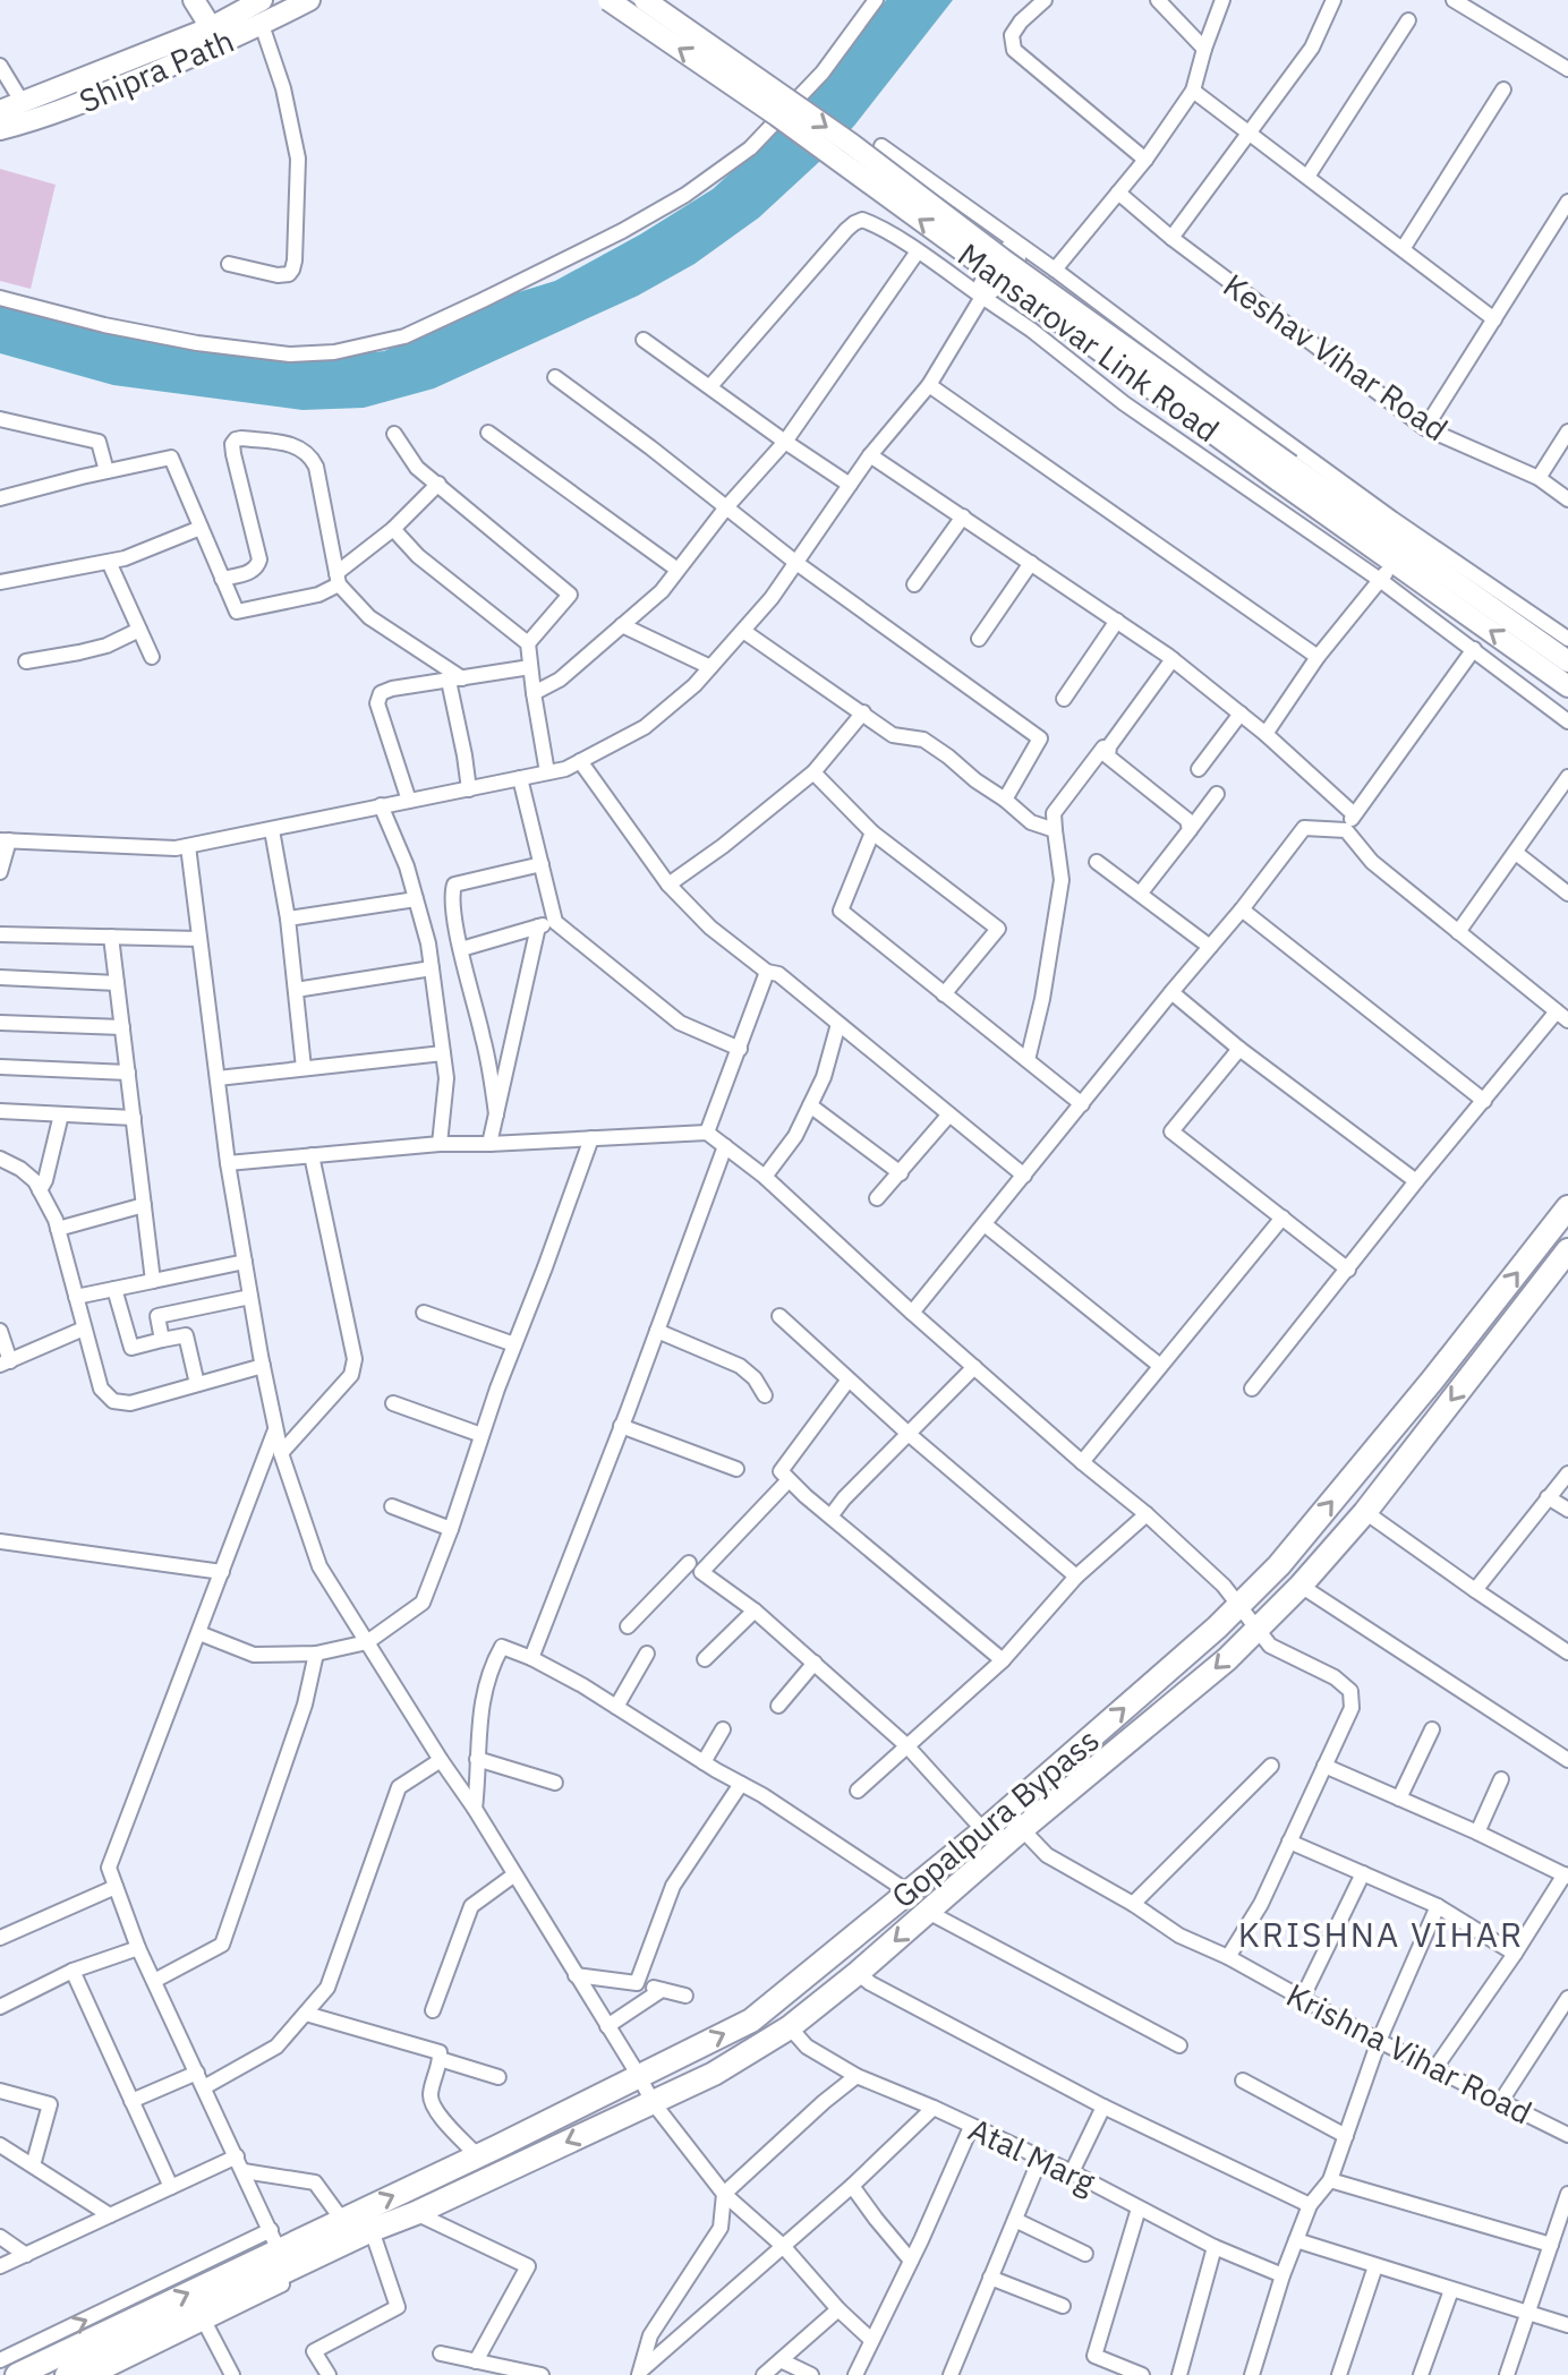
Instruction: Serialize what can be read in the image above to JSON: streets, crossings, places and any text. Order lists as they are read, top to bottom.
{
  "streets": {
    "main road": ["Gopalpura Bypass"],
    "street": [
      "Shipra Path",
      "Mansarovar Link Road",
      "Keshav Vihar Road",
      "Krishna Vihar Road",
      "Atal Marg"
    ]
  },
  "crossings": [
    ["Gopalpura Bypass", "Krishna Vihar Road"],
    ["Gopalpura Bypass", "Atal Marg"]
  ],
  "districts": ["KRISHNA VIHAR"]
}
